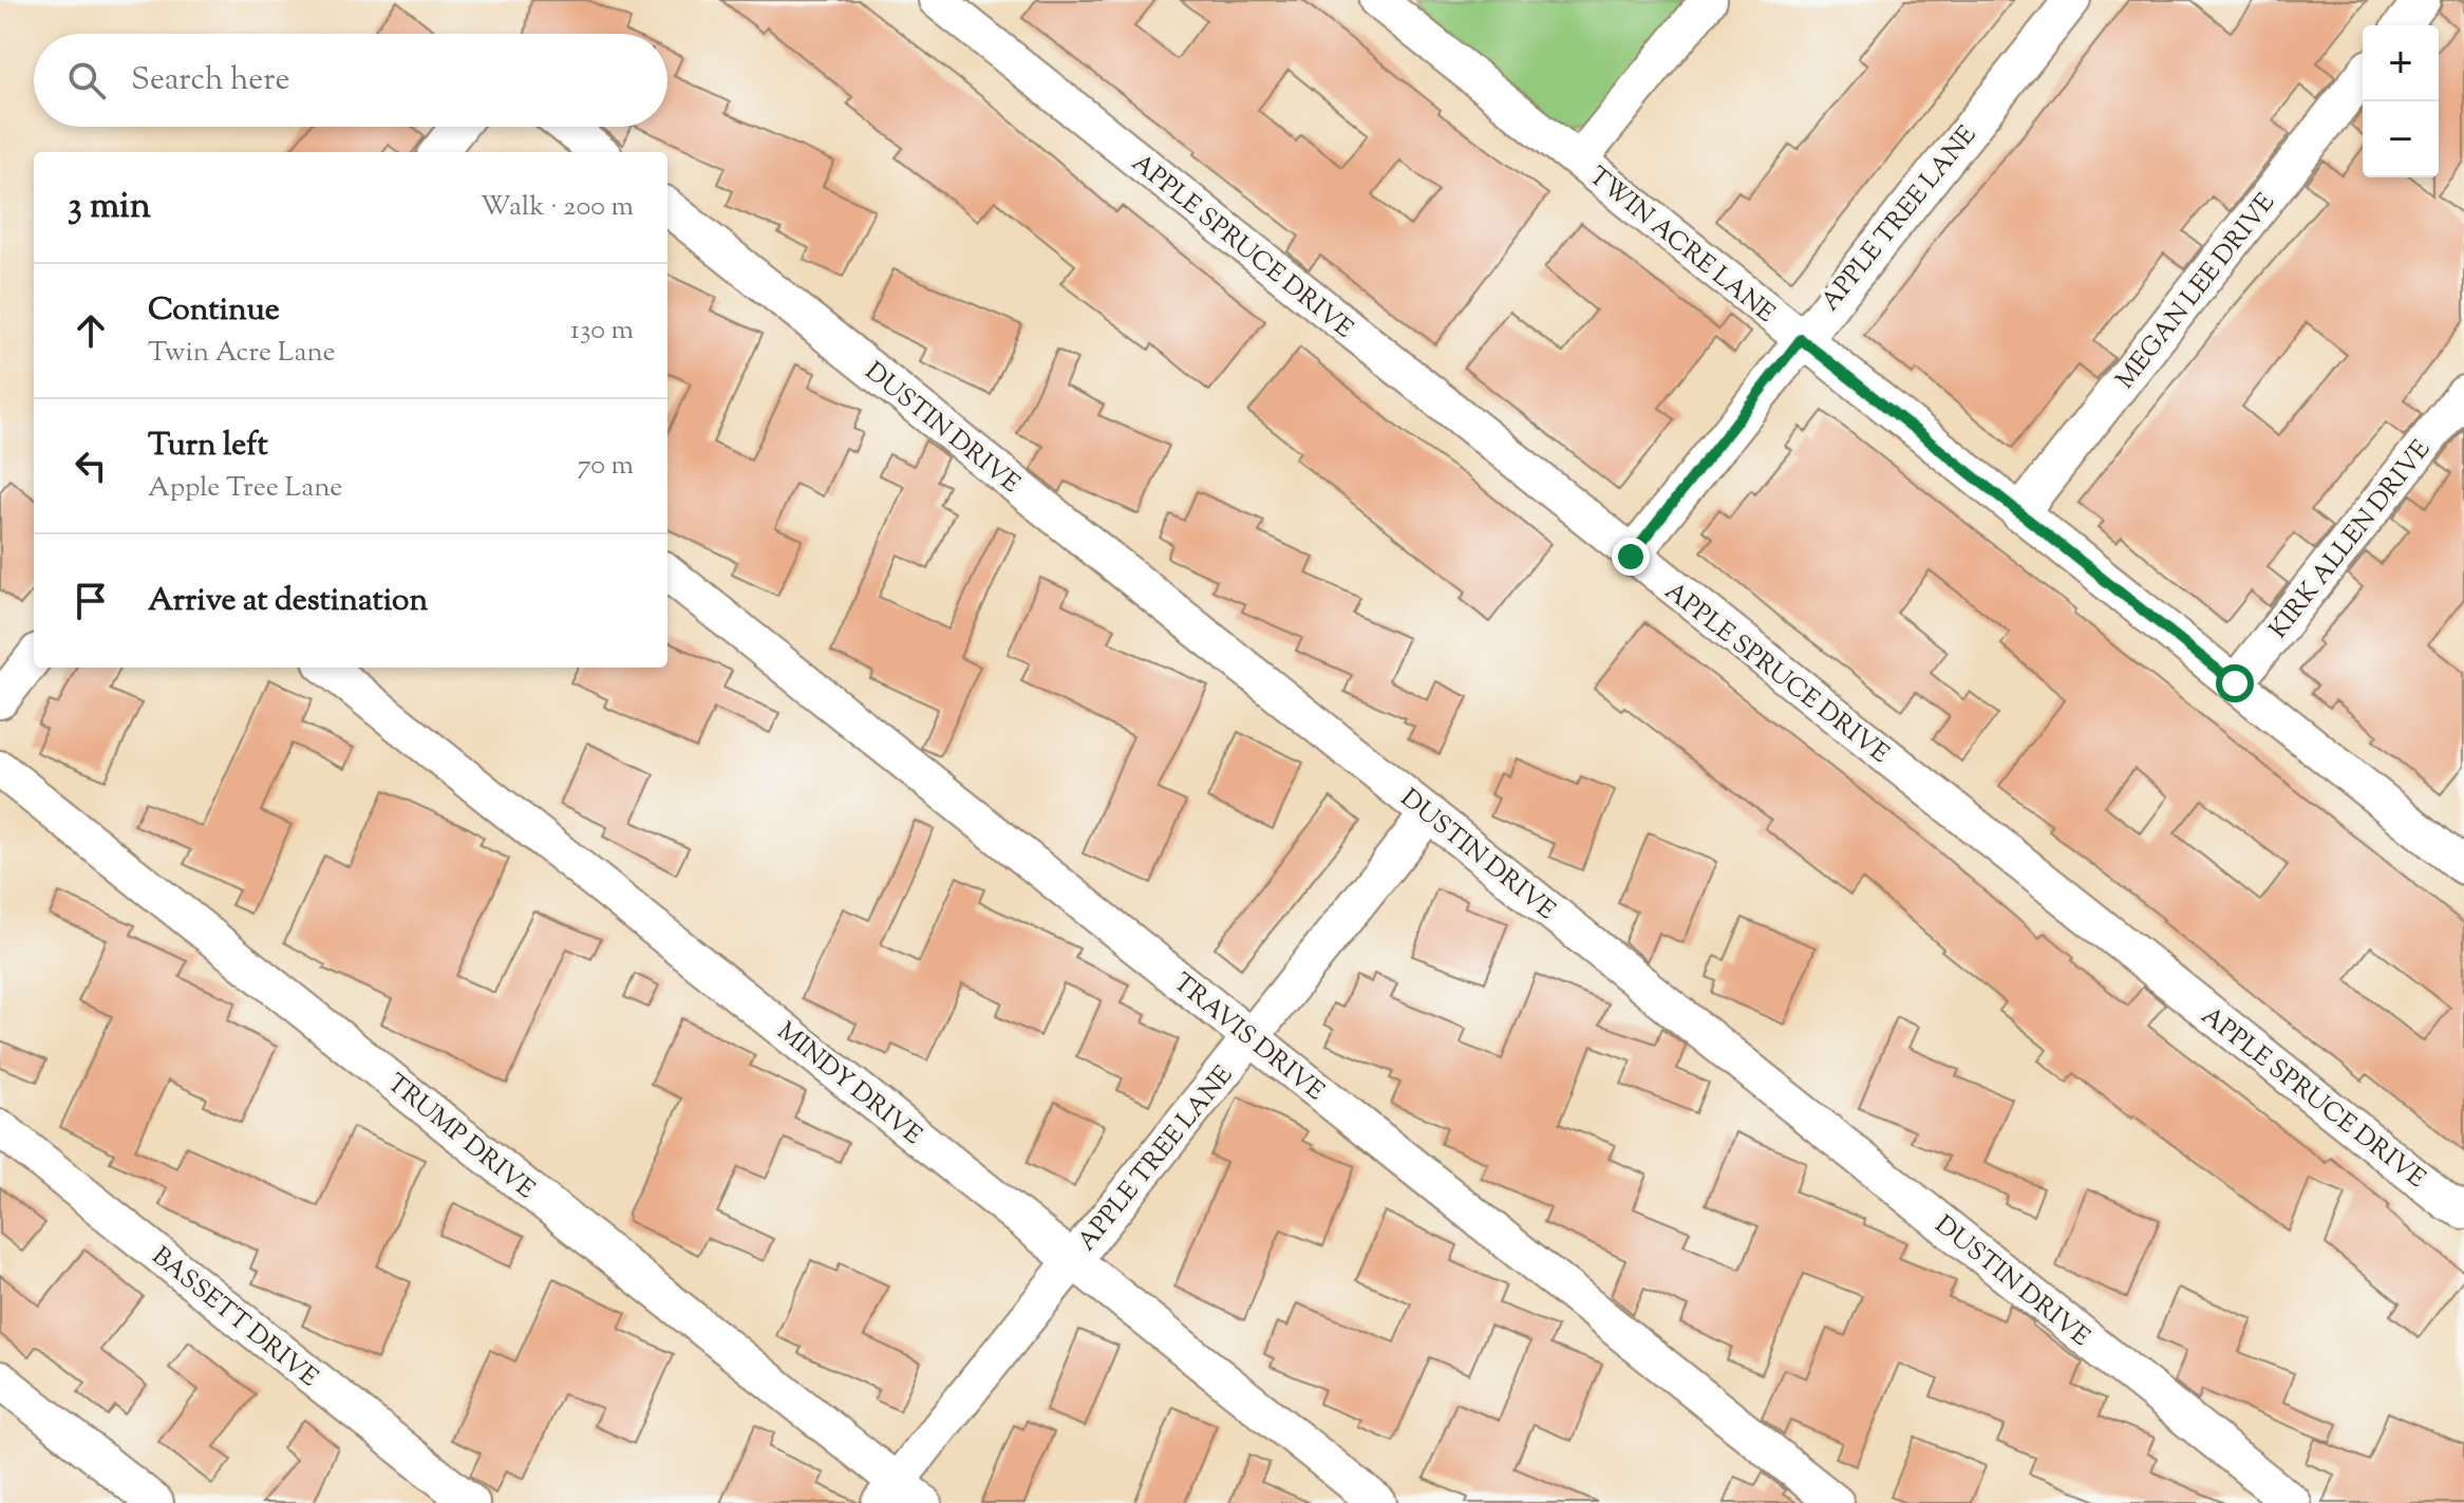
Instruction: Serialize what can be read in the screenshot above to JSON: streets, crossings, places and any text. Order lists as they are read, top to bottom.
{
  "streets": {
    "street": [
      "APPLE TREE LANE",
      "TWIN ACRE LANE",
      "APPLE SPRUCE DRIVE",
      "MEGAN LEE DRIVE",
      "DUSTIN DRIVE",
      "KIRK ALLEN DRIVE",
      "TRAVIS DRIVE",
      "MINDY DRIVE",
      "TRUMP DRIVE",
      "BASSETT DRIVE"
    ]
  },
  "crossings": [
    ["APPLE TREE LANE", "TWIN ACRE LANE"],
    ["APPLE TREE LANE", "APPLE SPRUCE DRIVE"],
    ["APPLE TREE LANE", "DUSTIN DRIVE"],
    ["APPLE TREE LANE", "TRAVIS DRIVE"],
    ["APPLE TREE LANE", "MINDY DRIVE"],
    ["APPLE TREE LANE", "TRUMP DRIVE"],
    ["TWIN ACRE LANE", "MEGAN LEE DRIVE"],
    ["TWIN ACRE LANE", "KIRK ALLEN DRIVE"]
  ],
  "page": {
    "map_buttons": ["+", "−"],
    "search": "Search here",
    "heading": ["3 min", "Walk · 200 m"],
    "list": [
      ["Continue", "Twin Acre Lane", "130 m"],
      ["Turn left", "Apple Tree Lane", "70 m"],
      "Arrive at destination"
    ]
  }
}
